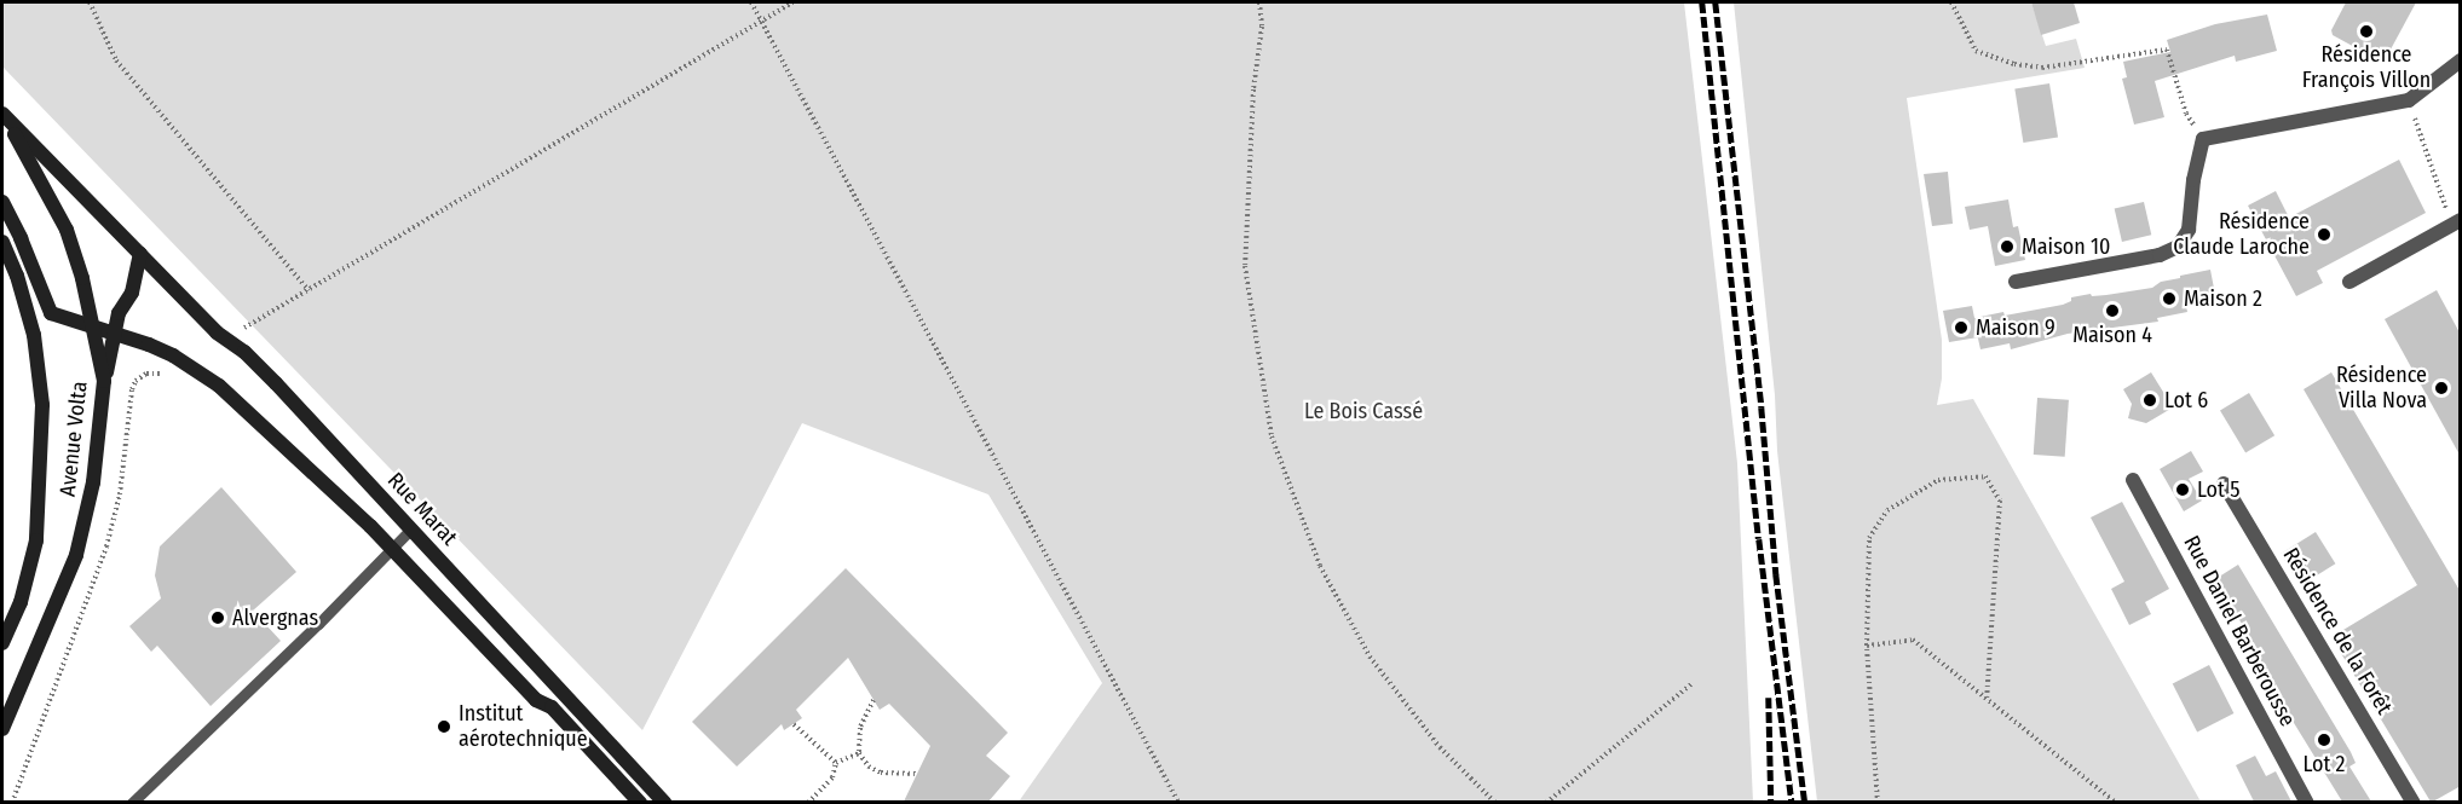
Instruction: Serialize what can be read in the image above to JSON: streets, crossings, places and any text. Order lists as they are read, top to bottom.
{
  "streets": {
    "main road": ["Avenue Volta", "Rue Marat"],
    "street": ["Rue Daniel Barberousse", "Résidence de la Forêt"]
  },
  "crossings": [
    ["Avenue Volta", "Rue Marat"]
  ],
  "parks": ["Le Bois Cassé"],
  "places": [
    "Résidence François Villon",
    "Résidence Claude Laroche",
    "Maison 10",
    "Maison 2",
    "Maison 4",
    "Maison 9",
    "Résidence Villa Nova",
    "Lot 6",
    "Lot 5",
    "Alvergnas",
    "Institut aérotechnique",
    "Lot 2"
  ]
}
